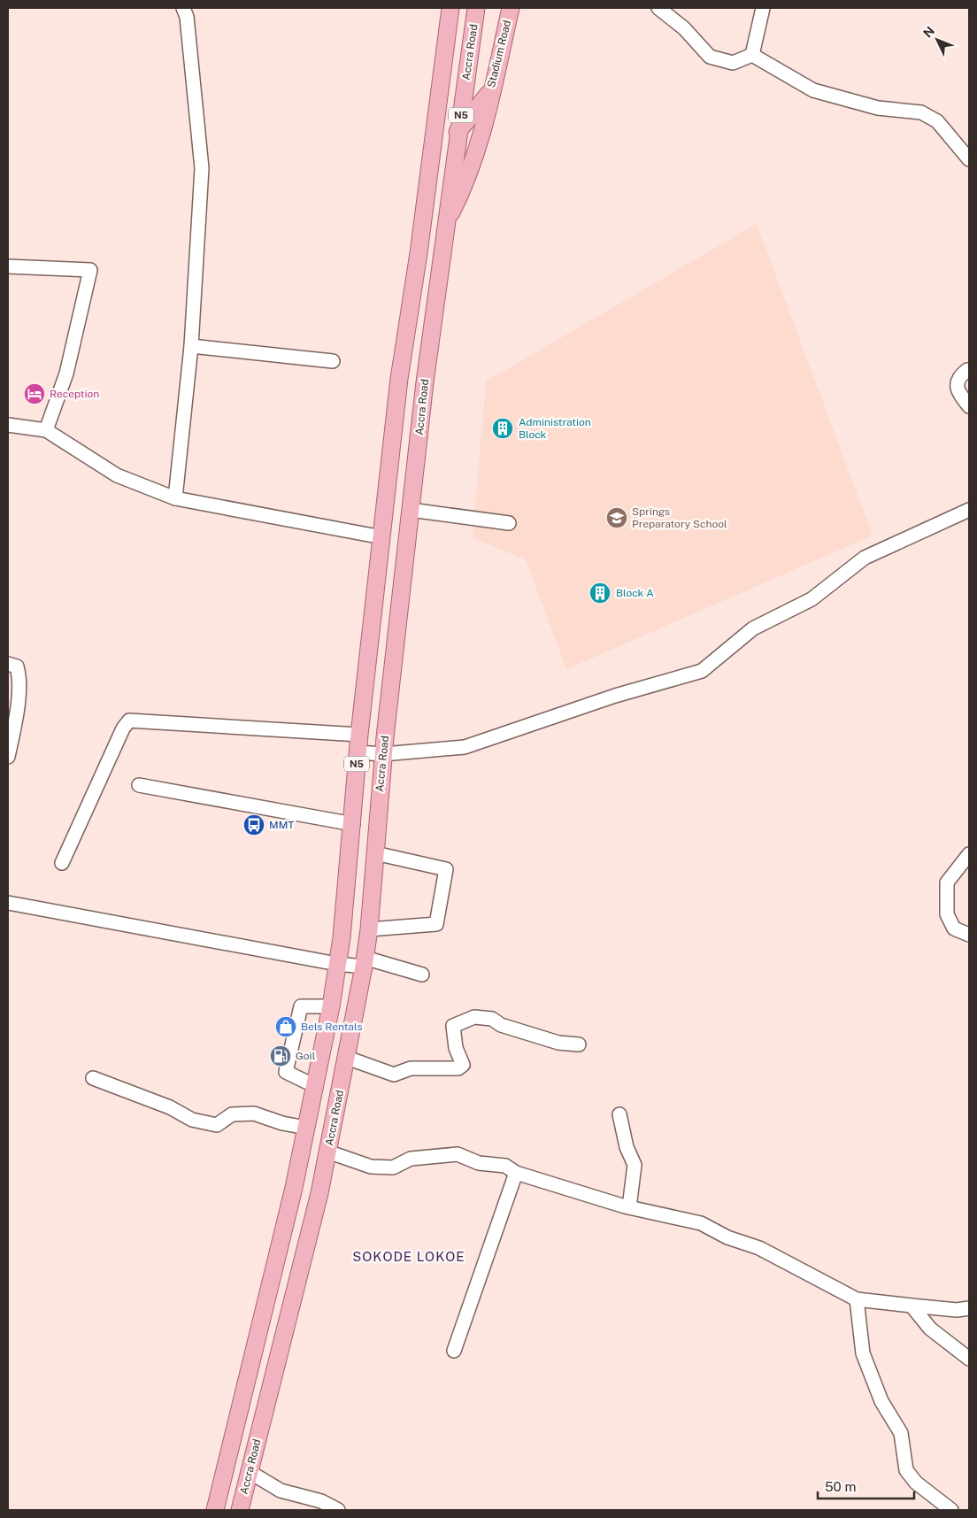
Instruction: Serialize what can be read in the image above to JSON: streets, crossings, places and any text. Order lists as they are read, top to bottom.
{
  "streets": {
    "main road": ["Accra Road", "Stadium Road", "N5"]
  },
  "crossings": [
    ["Accra Road", "Stadium Road"],
    ["Stadium Road", "N5"]
  ],
  "districts": ["SOKODE LOKOE"],
  "places": {
    "hotel": ["Reception"],
    "building": ["Administration Block", "Block A"],
    "school or university": ["Springs Preparatory School"],
    "bus stop": ["MMT"],
    "shop": ["Bels Rentals"],
    "fuel station": ["Goil"]
  },
  "scale_bar": "50 m",
  "north": "top left"
}
